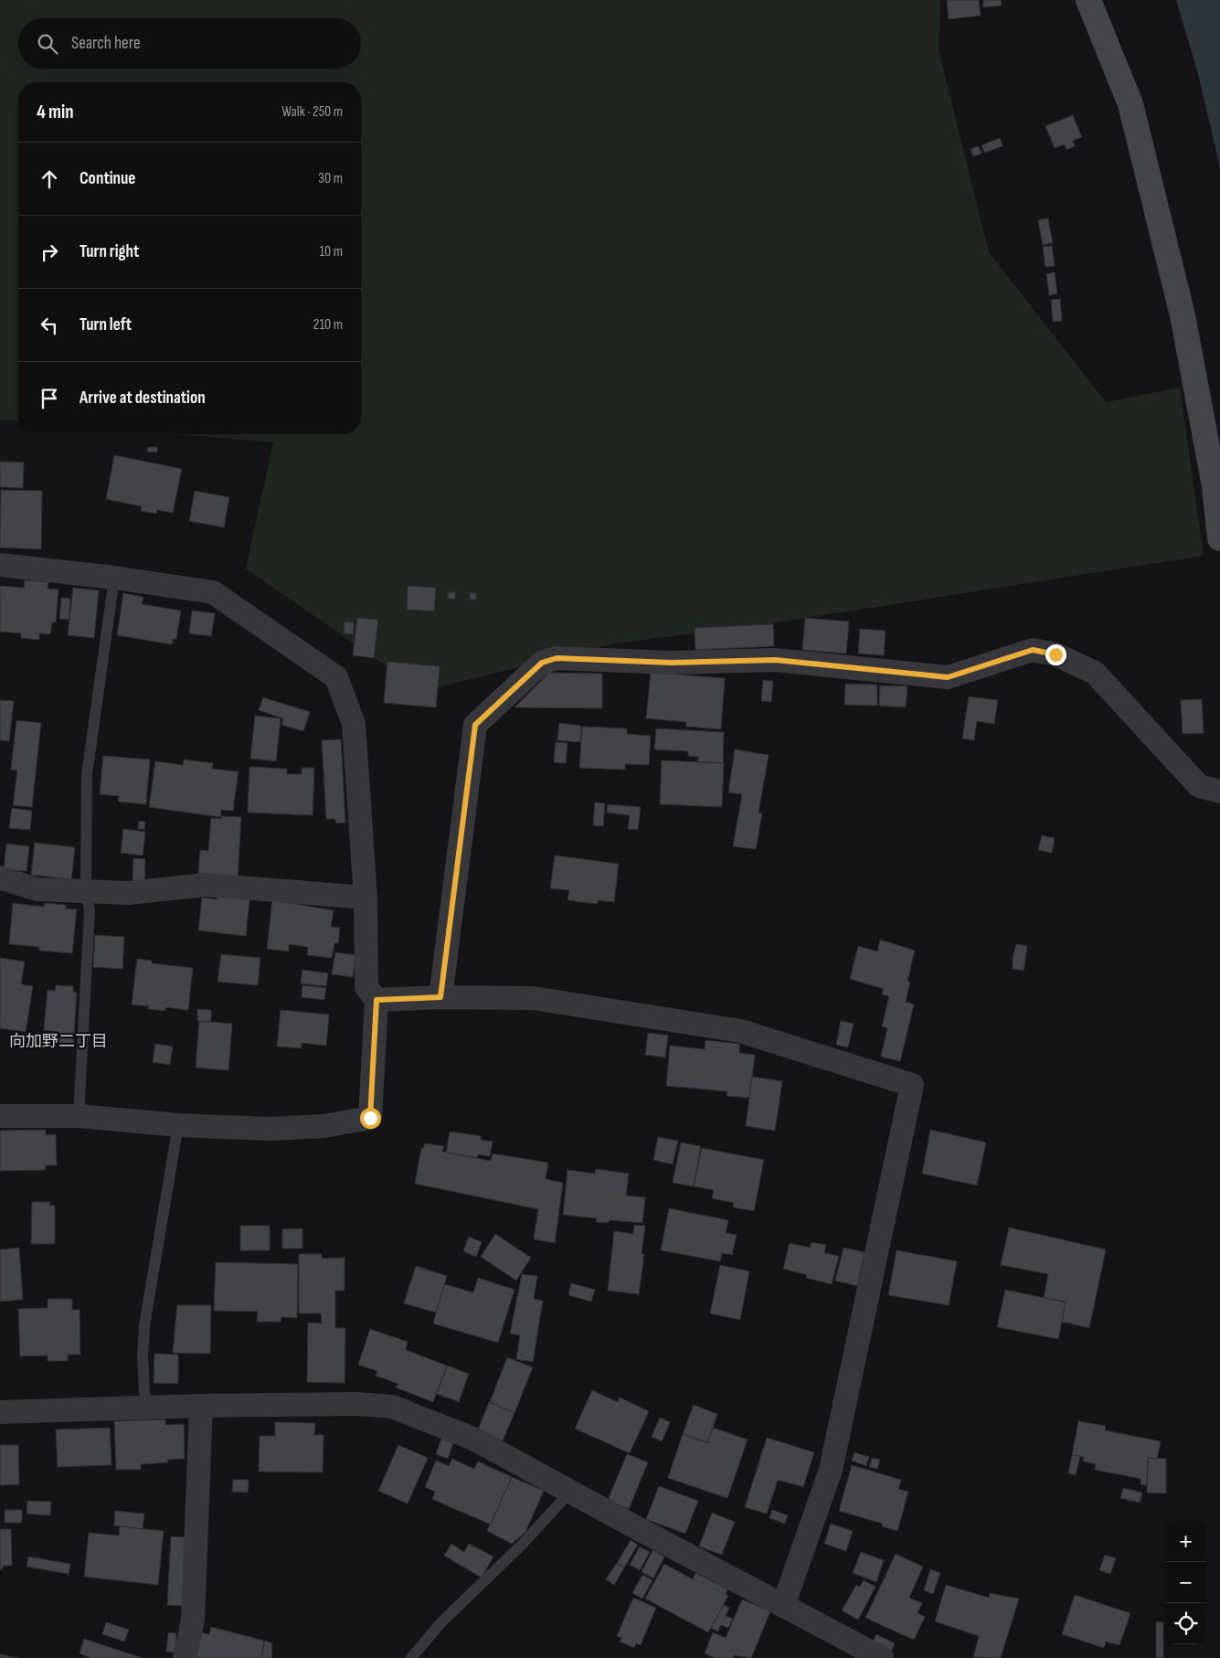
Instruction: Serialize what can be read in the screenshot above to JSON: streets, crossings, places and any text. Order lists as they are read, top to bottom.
{
  "districts": ["向加野二丁目"],
  "page": {
    "search": "Search here",
    "heading": ["4 min", "Walk · 250 m"],
    "list": [
      ["Continue", "30 m"],
      ["Turn right", "10 m"],
      ["Turn left", "210 m"],
      "Arrive at destination"
    ],
    "map_buttons": ["+", "−"]
  }
}
